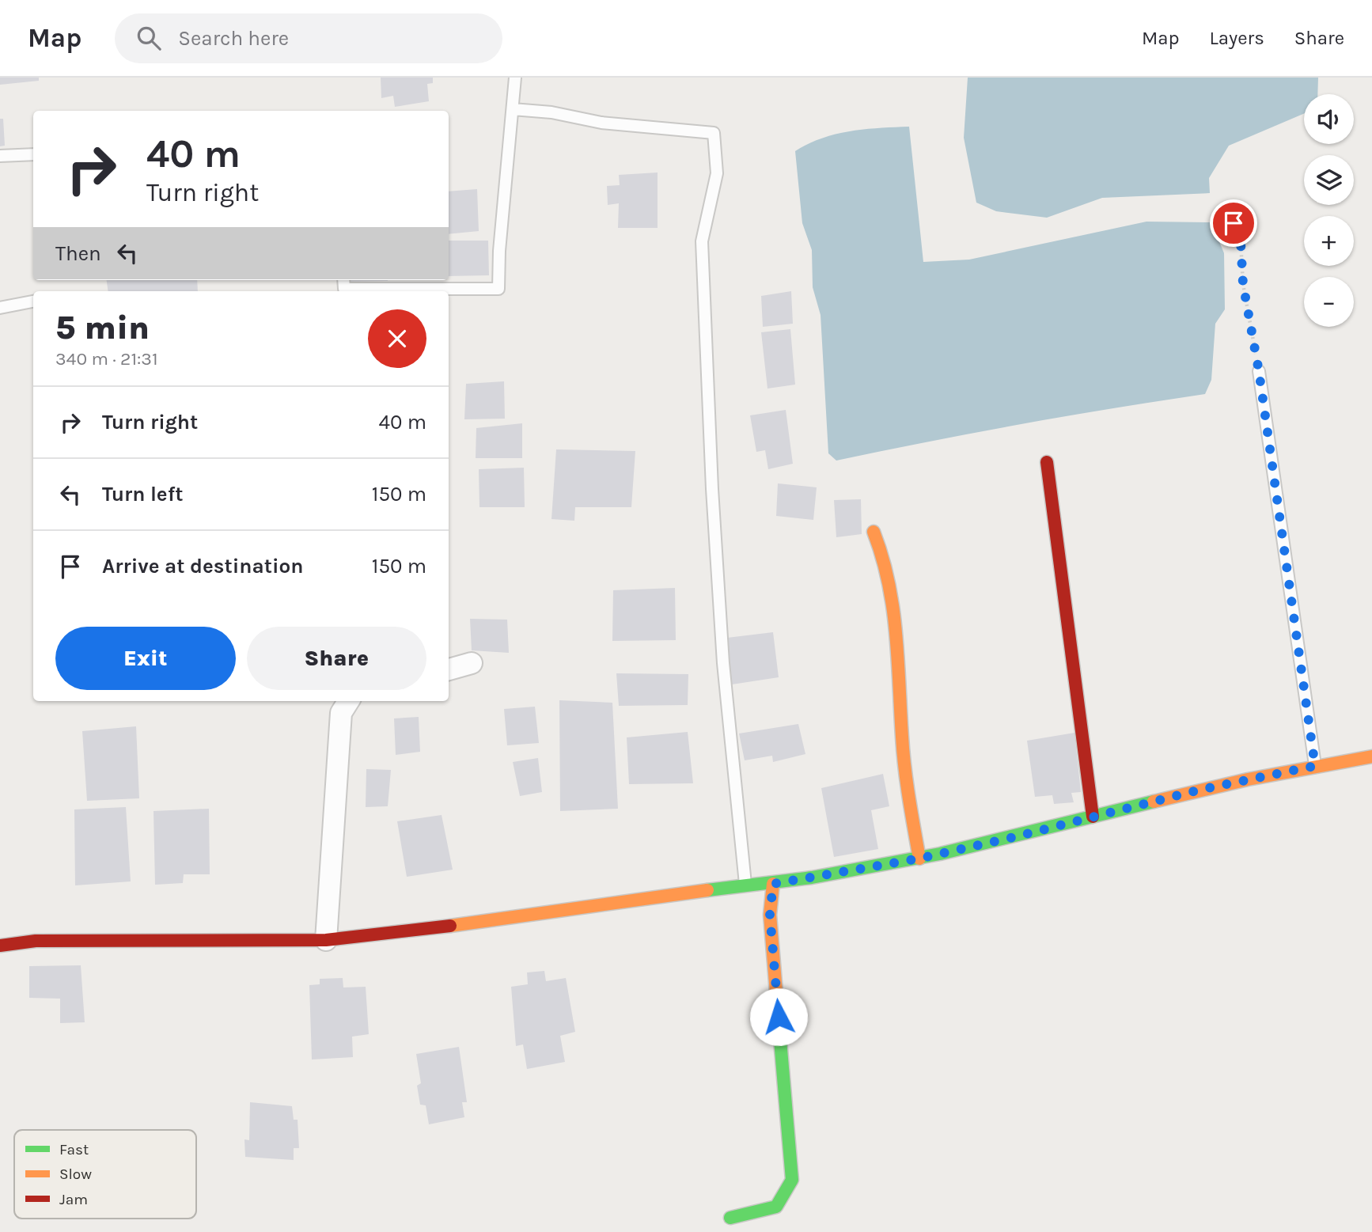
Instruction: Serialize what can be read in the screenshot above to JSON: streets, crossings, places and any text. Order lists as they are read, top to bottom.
{
  "legend": ["Fast", "Slow", "Jam"],
  "page": {
    "header": "Map",
    "search": "Search here",
    "nav": ["Map", "Layers", "Share"],
    "map_buttons": ["+", "−"],
    "turn": ["40 m", "Turn right"],
    "then": "Then",
    "heading": ["5 min", "340 m · 21:31"],
    "list": [
      {
        "name": "Turn right",
        "value": "40 m"
      },
      {
        "name": "Turn left",
        "value": "150 m"
      },
      {
        "name": "Arrive at destination",
        "value": "150 m"
      }
    ],
    "buttons": ["Exit", "Share"]
  }
}
